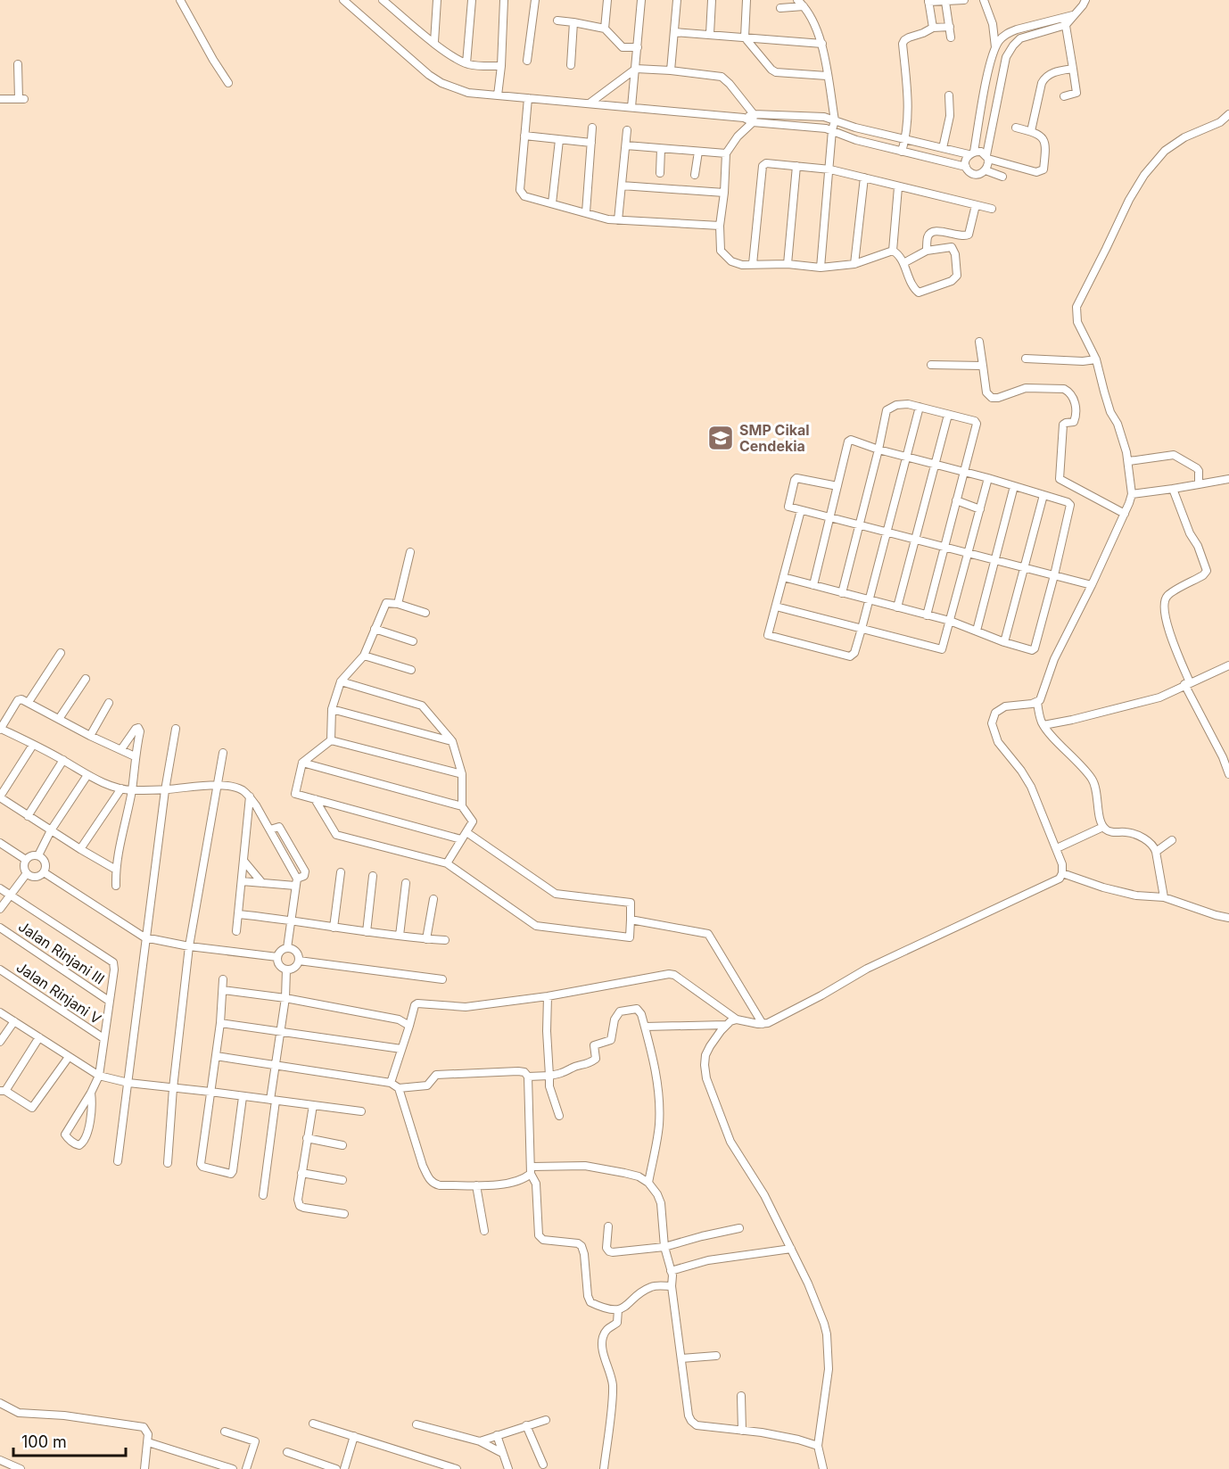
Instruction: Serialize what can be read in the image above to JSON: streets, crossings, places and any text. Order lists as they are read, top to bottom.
{
  "streets": {
    "street": ["Jalan Rinjani III", "Jalan Rinjani V"]
  },
  "places": {
    "school or university": ["SMP Cikal Cendekia"]
  },
  "scale_bar": "100 m"
}
